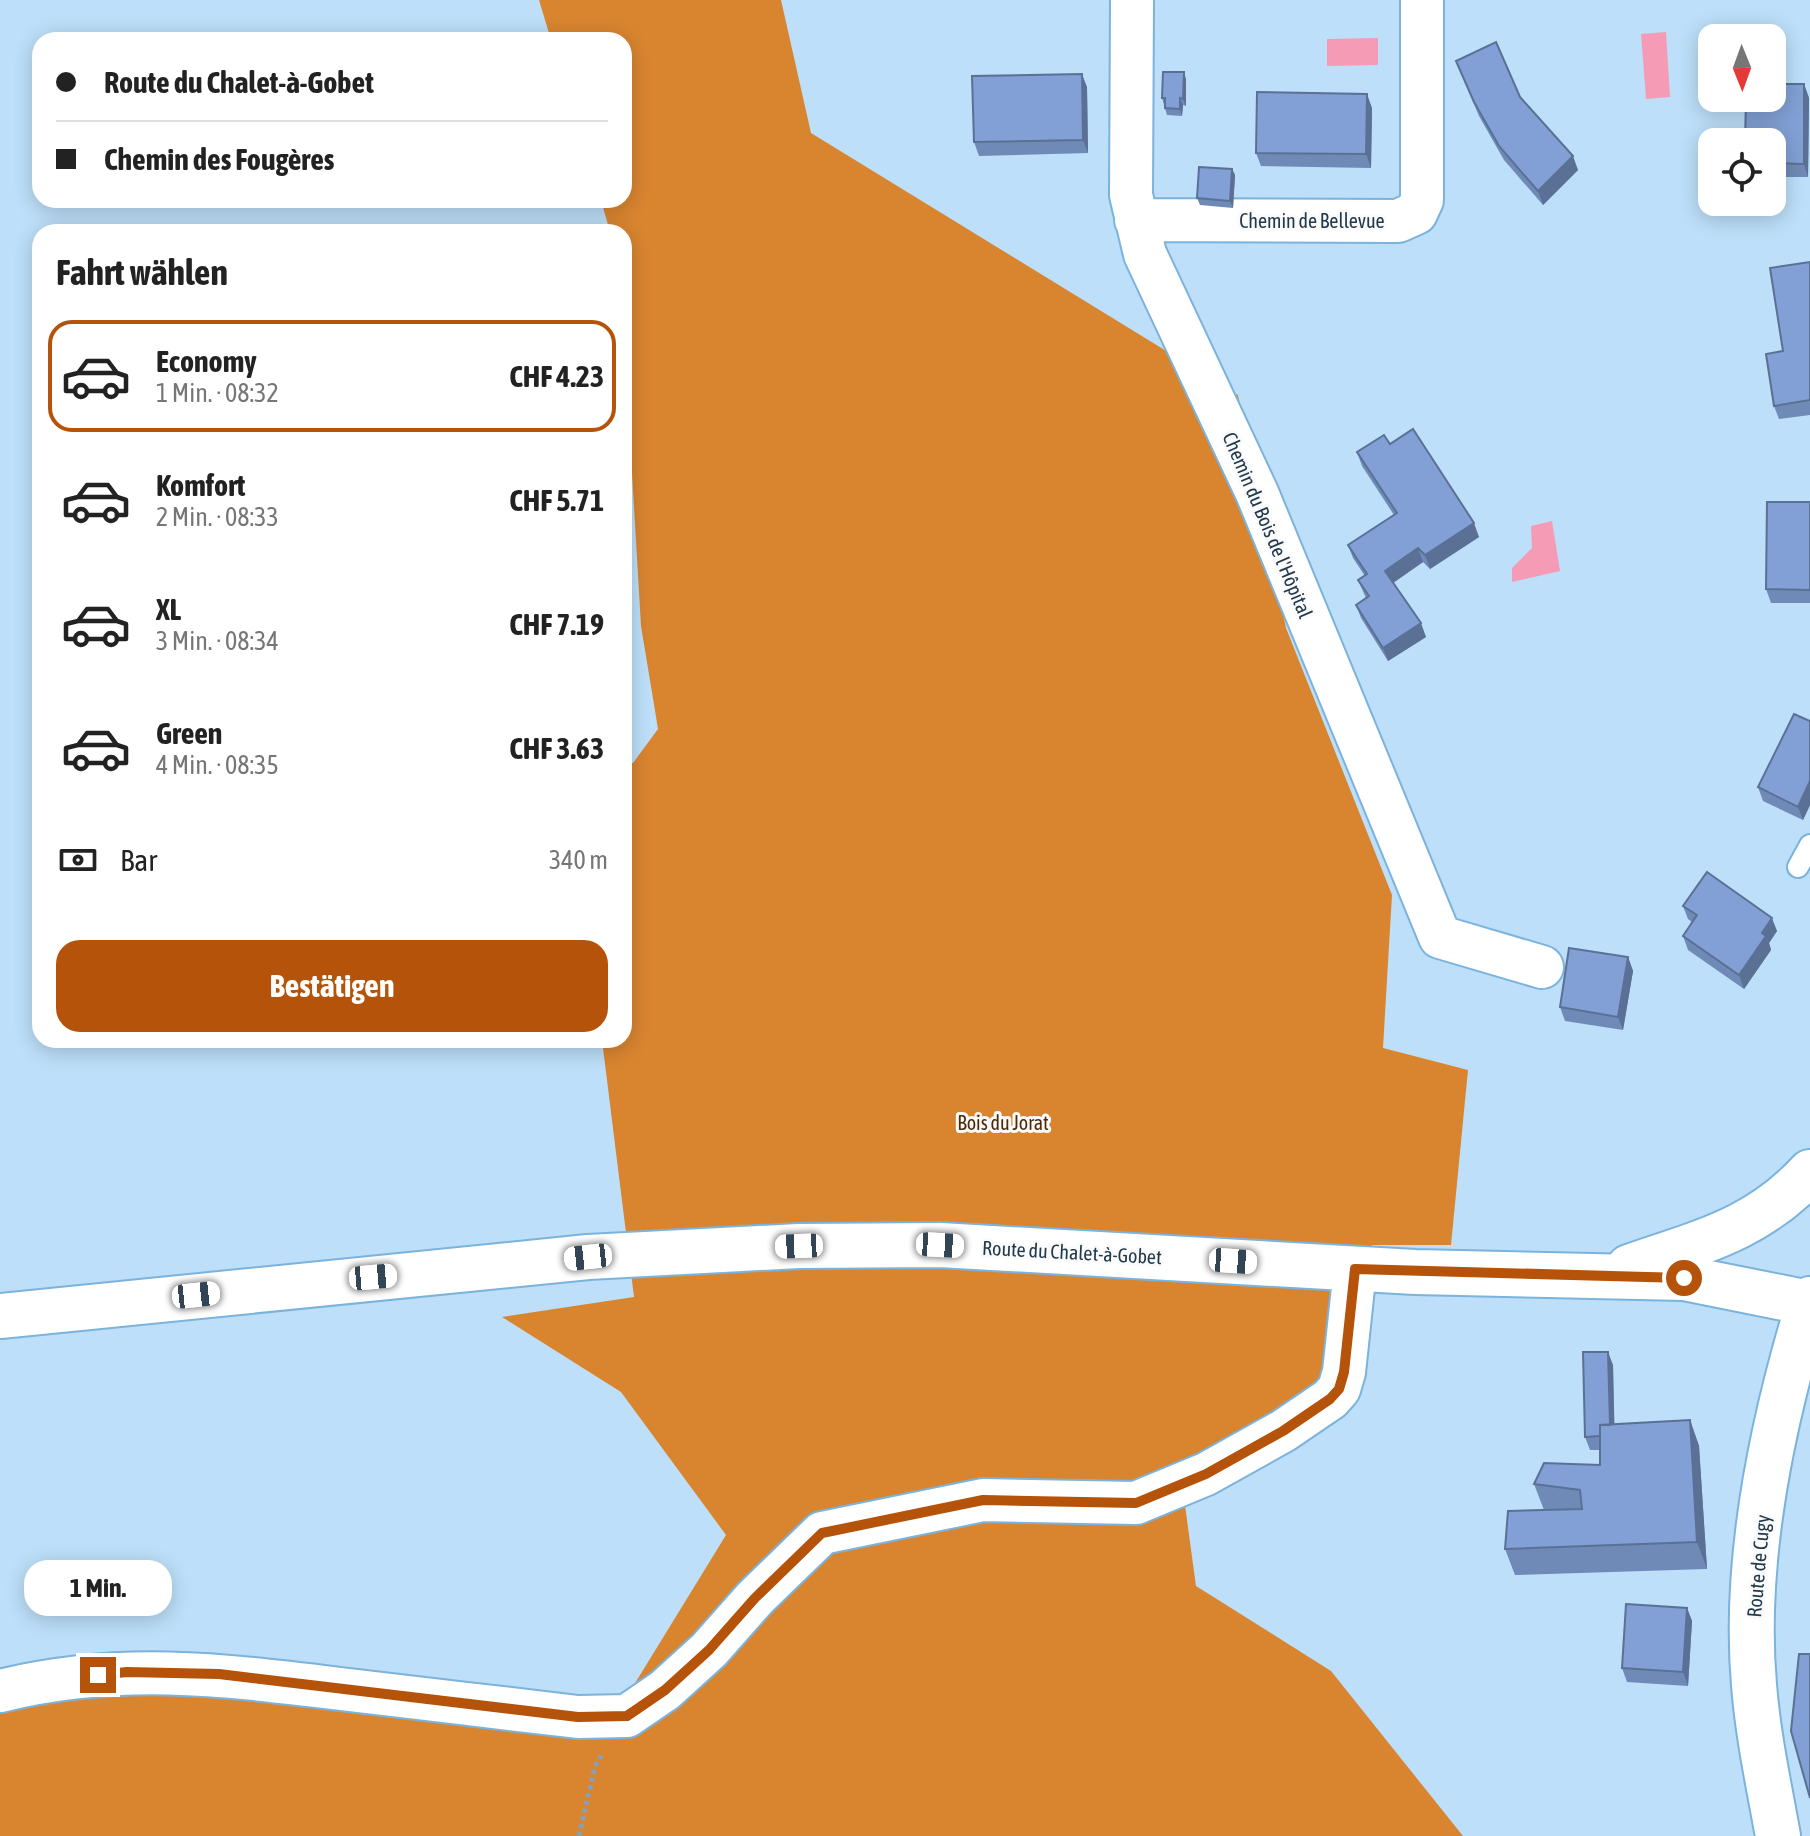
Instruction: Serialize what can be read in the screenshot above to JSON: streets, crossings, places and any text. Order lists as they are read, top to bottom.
{
  "streets": {
    "main road": ["Route du Chalet-à-Gobet", "Route de Cugy"],
    "street": ["Chemin de Bellevue", "Chemin du Bois de l'Hôpital"]
  },
  "crossings": [
    ["Chemin de Bellevue", "Chemin du Bois de l'Hôpital"],
    ["Route du Chalet-à-Gobet", "Route de Cugy"]
  ],
  "parks": ["Bois du Jorat"],
  "north": "bottom",
  "page": {
    "banner": ["Route du Chalet-à-Gobet", "Chemin des Fougères"],
    "heading": "Fahrt wählen",
    "list": [
      {
        "name": "Economy",
        "note": "1 Min. · 08:32",
        "value": "CHF 4.23"
      },
      {
        "name": "Komfort",
        "note": "2 Min. · 08:33",
        "value": "CHF 5.71"
      },
      {
        "name": "XL",
        "note": "3 Min. · 08:34",
        "value": "CHF 7.19"
      },
      {
        "name": "Green",
        "note": "4 Min. · 08:35",
        "value": "CHF 3.63"
      }
    ],
    "pay": ["Bar", "340 m"],
    "buttons": "Bestätigen",
    "bubble": "1 Min."
  }
}
